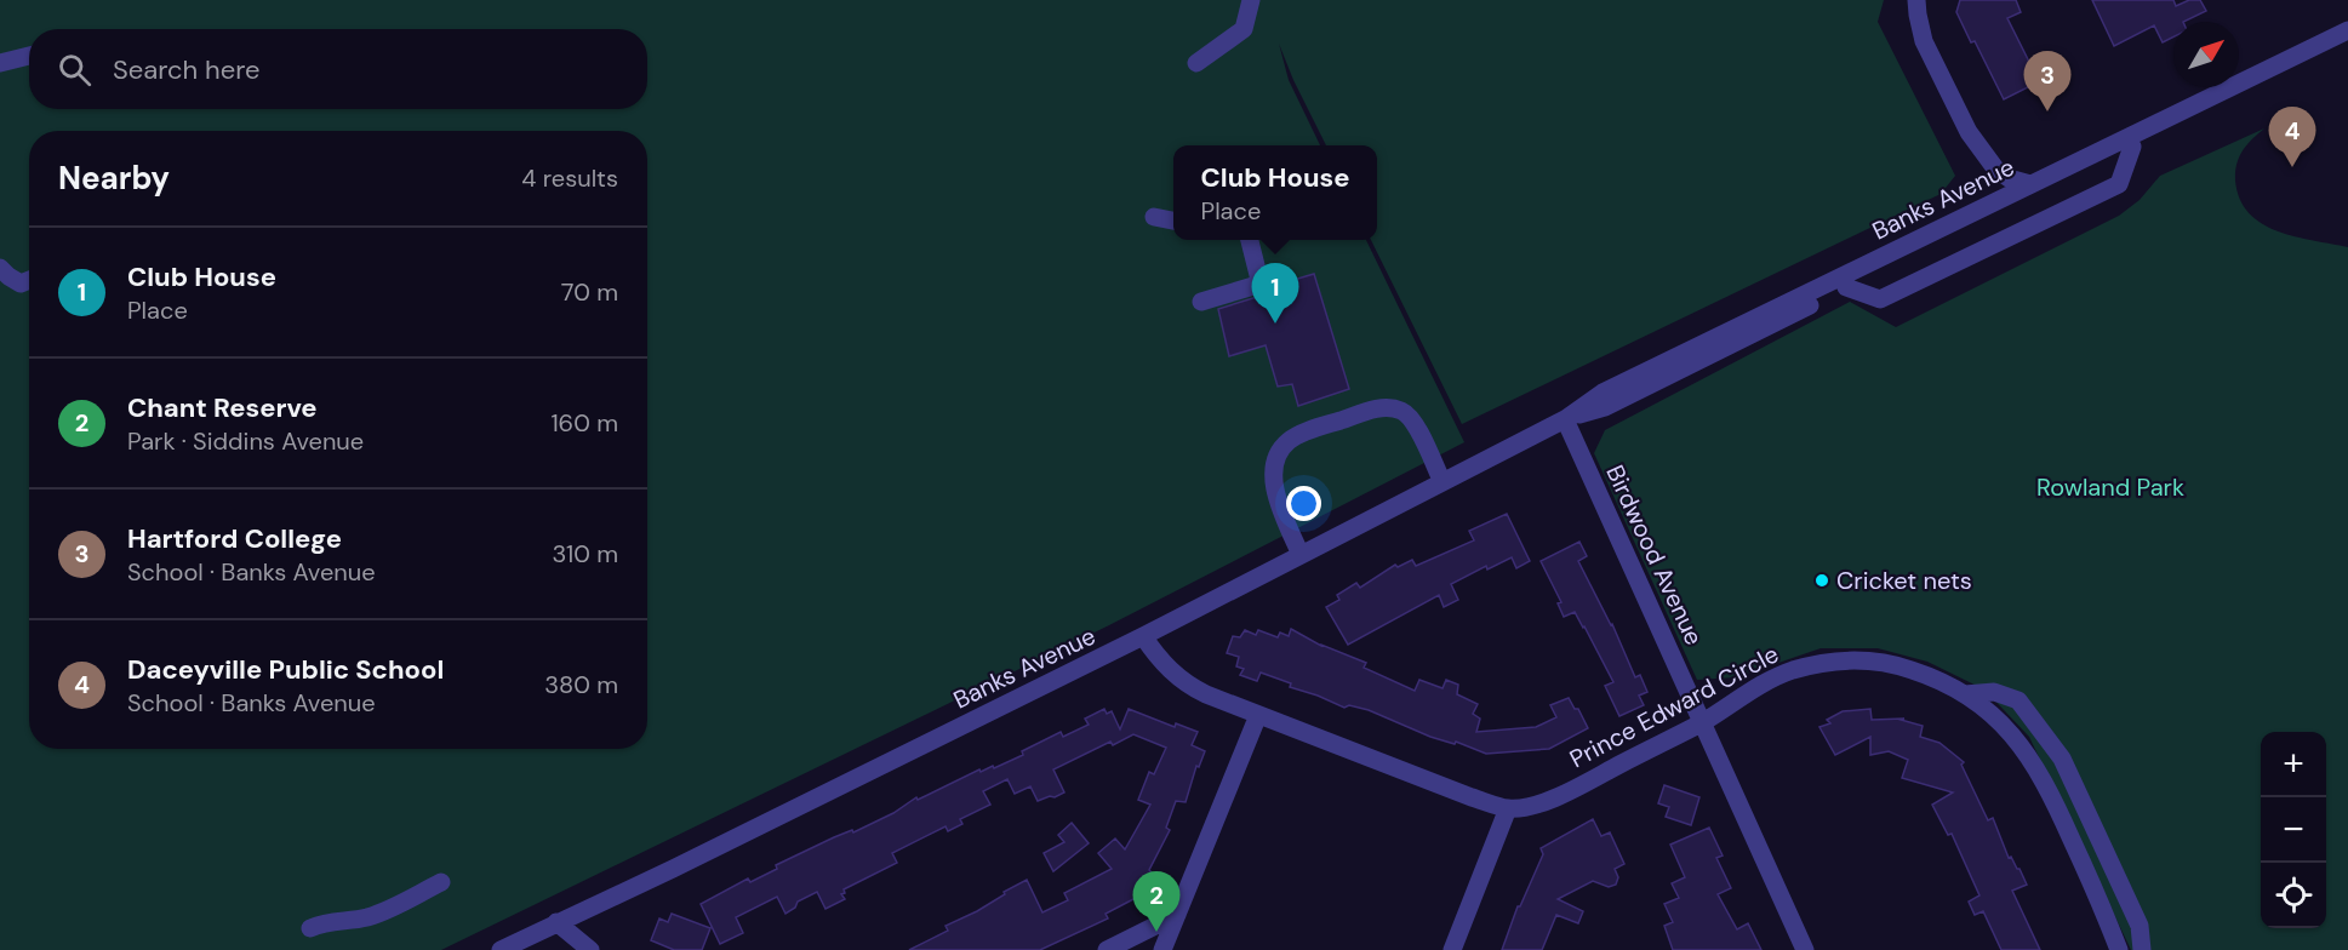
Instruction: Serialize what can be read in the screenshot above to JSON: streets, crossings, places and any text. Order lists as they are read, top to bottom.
{
  "streets": {
    "street": ["Banks Avenue", "Birdwood Avenue", "Prince Edward Circle"]
  },
  "crossings": [
    ["Banks Avenue", "Birdwood Avenue"],
    ["Birdwood Avenue", "Prince Edward Circle"]
  ],
  "parks": ["Rowland Park"],
  "places": ["Cricket nets"],
  "north": "top right",
  "page": {
    "search": "Search here",
    "pins": [
      "3",
      "4",
      "1",
      "2"
    ],
    "heading": ["Nearby", "4 results"],
    "popup": ["Club House", "Place"],
    "list": [
      {
        "mark": "1",
        "name": "Club House",
        "note": "Place",
        "value": "70 m"
      },
      {
        "mark": "2",
        "name": "Chant Reserve",
        "note": "Park · Siddins Avenue",
        "value": "160 m"
      },
      {
        "mark": "3",
        "name": "Hartford College",
        "note": "School · Banks Avenue",
        "value": "310 m"
      },
      {
        "mark": "4",
        "name": "Daceyville Public School",
        "note": "School · Banks Avenue",
        "value": "380 m"
      }
    ],
    "map_buttons": ["+", "−"]
  }
}
